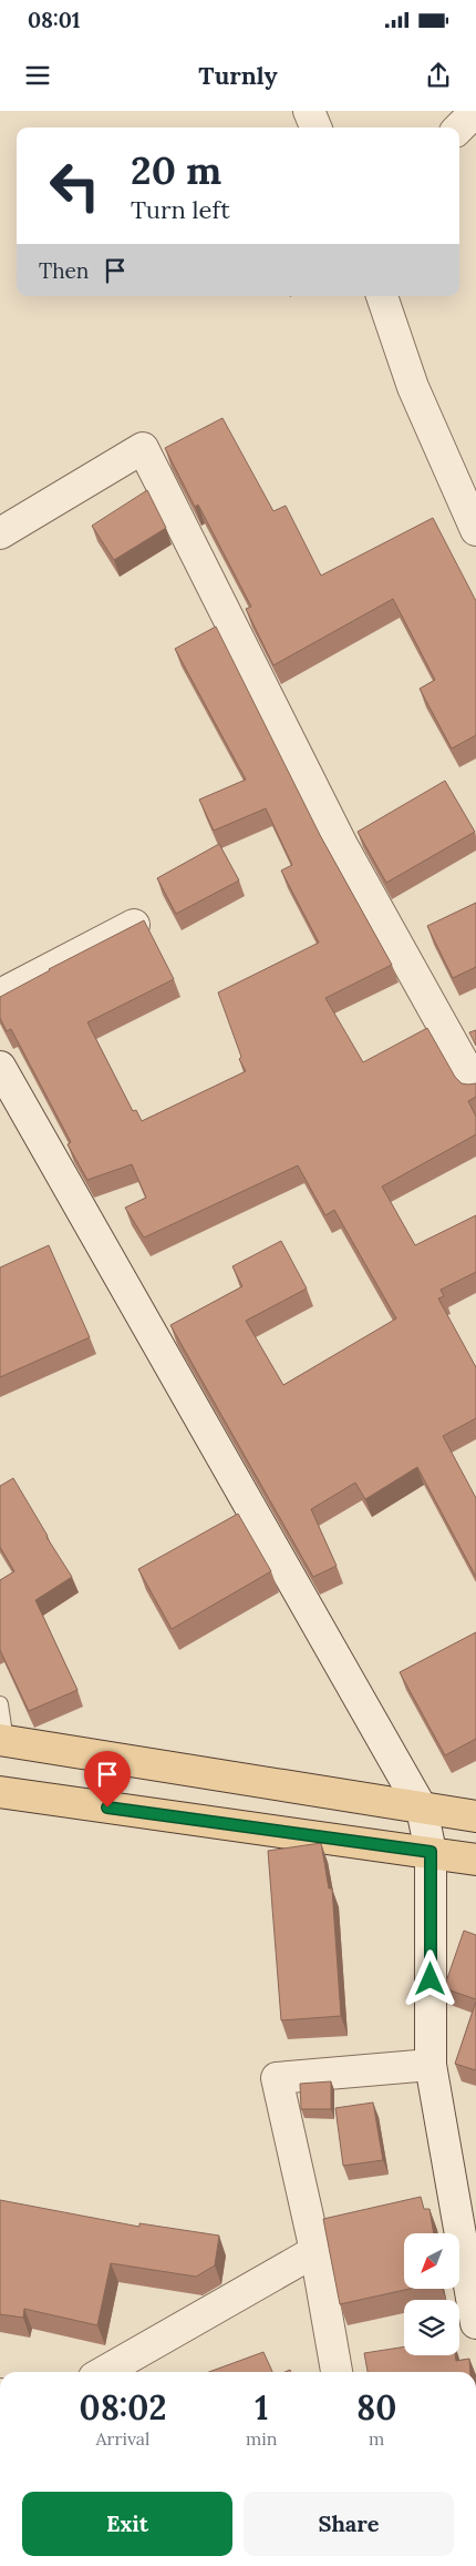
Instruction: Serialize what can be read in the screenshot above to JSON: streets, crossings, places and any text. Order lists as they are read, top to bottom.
{
  "north": "bottom left",
  "page": {
    "status": "08:01",
    "header": "Turnly",
    "turn": ["20 m", "Turn left"],
    "then": "Then",
    "eta": [
      "08:02",
      "Arrival",
      "1",
      "min",
      "80",
      "m"
    ],
    "buttons": ["Exit", "Share"]
  }
}
